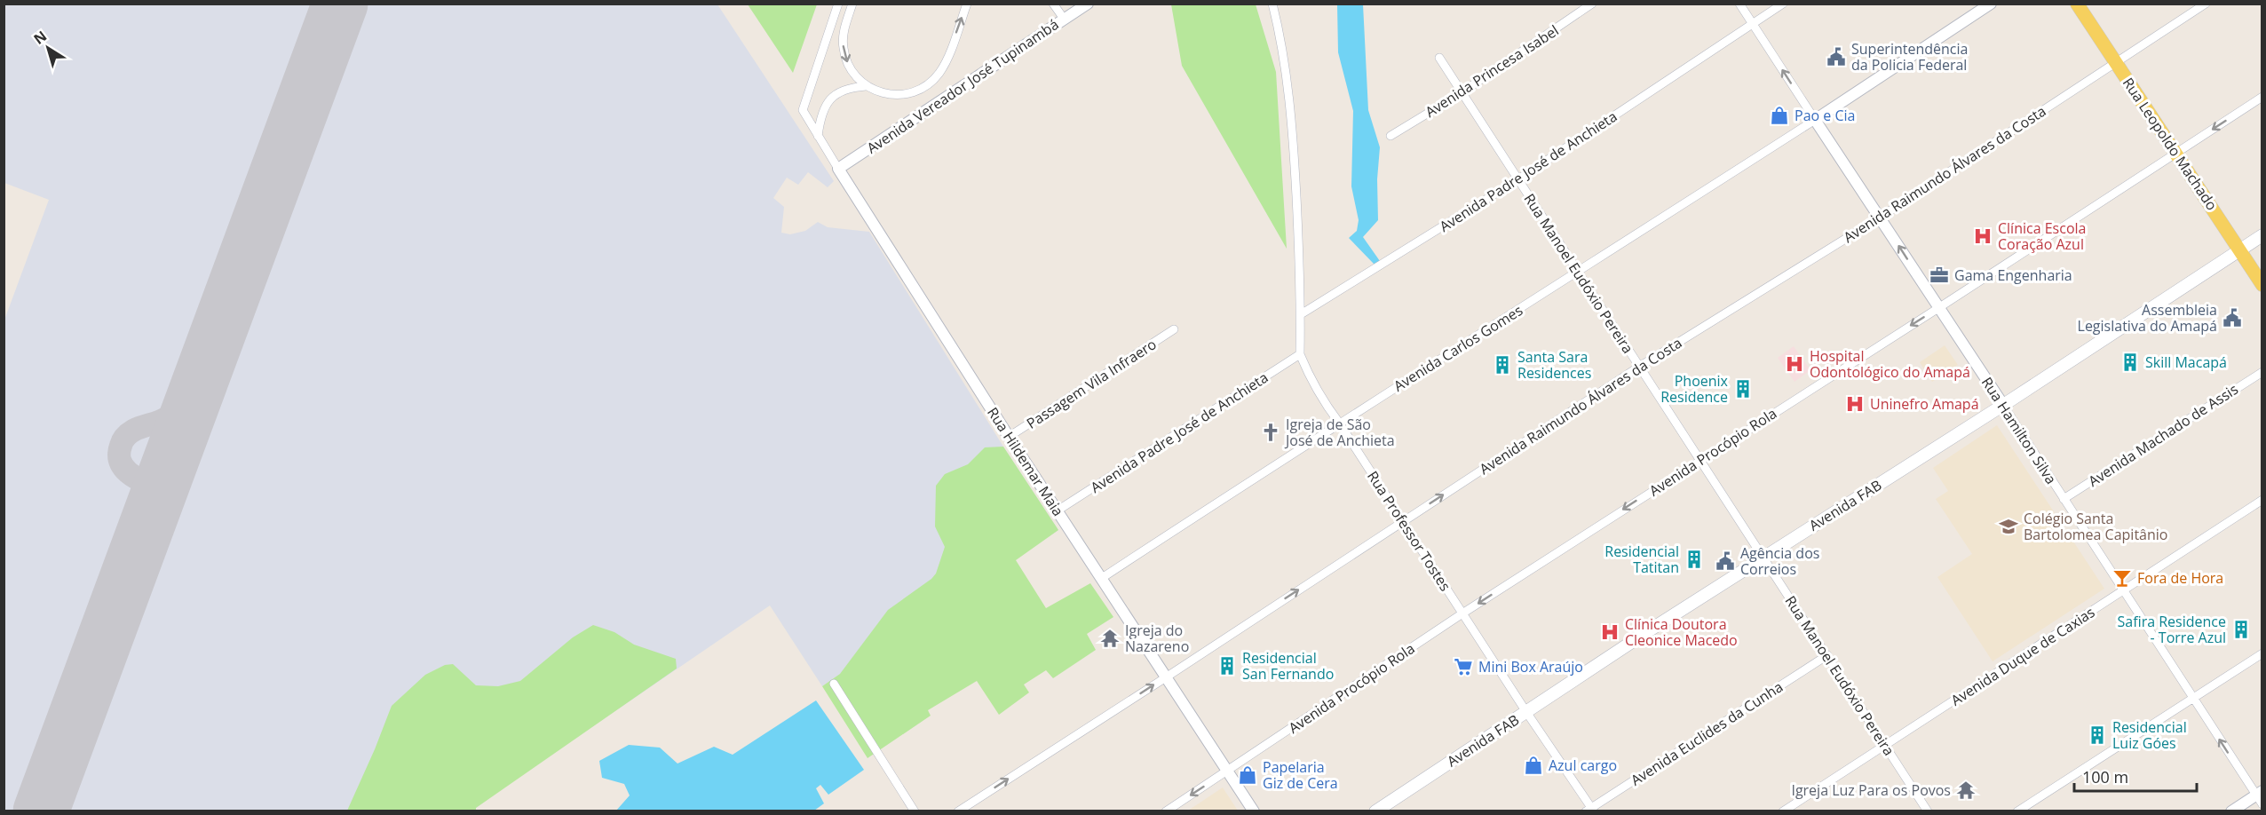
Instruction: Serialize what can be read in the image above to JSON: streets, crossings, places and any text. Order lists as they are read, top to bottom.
{
  "streets": {
    "main road": ["Rua Leopoldo Machado", "Avenida FAB"],
    "street": [
      "Avenida Princesa Isabel",
      "Avenida Vereador José Tupinambá",
      "Avenida Padre José de Anchieta",
      "Avenida Raimundo Álvares da Costa",
      "Rua Manoel Eudóxio Pereira",
      "Avenida Carlos Gomes",
      "Passagem Vila Infraero",
      "Rua Hamilton Silva",
      "Avenida Machado de Assis",
      "Avenida Procópio Rola",
      "Rua Hildemar Maia",
      "Rua Professor Tostes",
      "Avenida Duque de Caxias",
      "Avenida Euclides da Cunha"
    ]
  },
  "crossings": [
    ["Avenida Princesa Isabel", "Rua Manoel Eudóxio Pereira"],
    ["Avenida Vereador José Tupinambá", "Rua Hildemar Maia"],
    ["Rua Leopoldo Machado", "Avenida Raimundo Álvares da Costa"],
    ["Rua Leopoldo Machado", "Avenida Procópio Rola"],
    ["Rua Leopoldo Machado", "Avenida FAB"],
    ["Avenida Padre José de Anchieta", "Rua Manoel Eudóxio Pereira"],
    ["Avenida Padre José de Anchieta", "Rua Hamilton Silva"],
    ["Avenida Padre José de Anchieta", "Rua Hildemar Maia"],
    ["Avenida Padre José de Anchieta", "Rua Professor Tostes"],
    ["Avenida Raimundo Álvares da Costa", "Rua Manoel Eudóxio Pereira"],
    ["Avenida Raimundo Álvares da Costa", "Rua Hamilton Silva"],
    ["Avenida Raimundo Álvares da Costa", "Rua Hildemar Maia"],
    ["Avenida Raimundo Álvares da Costa", "Rua Professor Tostes"],
    ["Rua Manoel Eudóxio Pereira", "Avenida Carlos Gomes"],
    ["Rua Manoel Eudóxio Pereira", "Avenida Procópio Rola"],
    ["Rua Manoel Eudóxio Pereira", "Avenida FAB"],
    ["Rua Manoel Eudóxio Pereira", "Avenida Duque de Caxias"],
    ["Rua Manoel Eudóxio Pereira", "Avenida Euclides da Cunha"],
    ["Avenida Carlos Gomes", "Rua Hamilton Silva"],
    ["Avenida Carlos Gomes", "Rua Hildemar Maia"],
    ["Avenida Carlos Gomes", "Rua Professor Tostes"],
    ["Passagem Vila Infraero", "Rua Hildemar Maia"],
    ["Rua Hamilton Silva", "Avenida Machado de Assis"],
    ["Rua Hamilton Silva", "Avenida Procópio Rola"],
    ["Rua Hamilton Silva", "Avenida FAB"],
    ["Rua Hamilton Silva", "Avenida Duque de Caxias"],
    ["Avenida Procópio Rola", "Rua Hildemar Maia"],
    ["Avenida Procópio Rola", "Rua Professor Tostes"],
    ["Avenida FAB", "Rua Professor Tostes"],
    ["Rua Professor Tostes", "Avenida Euclides da Cunha"]
  ],
  "one_way": ["Avenida Raimundo Álvares da Costa", "Rua Hamilton Silva", "Avenida Procópio Rola"],
  "places": {
    "public building": ["Superintendência da Policia Federal", "Assembleia Legislativa do Amapá", "Agência dos Correios"],
    "shop": ["Pao e Cia", "Azul cargo", "Papelaria Giz de Cera"],
    "hospital": [
      "Clínica Escola Coração Azul",
      "Hospital Odontológico do Amapá",
      "Uninefro Amapá",
      "Clínica Doutora Cleonice Macedo"
    ],
    "office": ["Gama Engenharia"],
    "building": [
      "Skill Macapá",
      "Santa Sara Residences",
      "Phoenix Residence",
      "Residencial Tatitan",
      "Safira Residence - Torre Azul",
      "Residencial San Fernando",
      "Residencial Luiz Góes"
    ],
    "church": ["Igreja de São José de Anchieta"],
    "school or university": ["Colégio Santa Bartolomea Capitânio"],
    "bar": ["Fora de Hora"],
    "temple": ["Igreja do Nazareno", "Igreja Luz Para os Povos"],
    "supermarket": ["Mini Box Araújo"]
  },
  "scale_bar": "100 m",
  "north": "top left"
}
